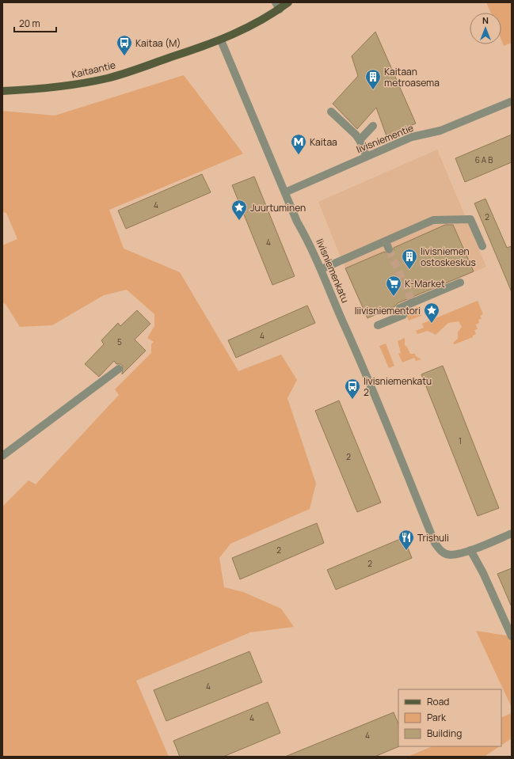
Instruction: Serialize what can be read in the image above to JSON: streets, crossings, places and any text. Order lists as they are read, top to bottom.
{
  "streets": {
    "main road": ["Kaitaantie"],
    "street": ["Iivisniementie", "Iivisniemenkatu"]
  },
  "crossings": [
    ["Kaitaantie", "Iivisniemenkatu"],
    ["Iivisniementie", "Iivisniemenkatu"]
  ],
  "places": {
    "bus stop": ["Kaitaa (M)", "Iivisniemenkatu 2"],
    "building": ["Kaitaan metroasema", "Iivisniemen ostoskeskus"],
    "metro station": ["Kaitaa"],
    "place": ["Juurtuminen", "Iiivisniementori"],
    "supermarket": ["K-Market"],
    "restaurant": ["Trishuli"]
  },
  "house_numbers": [
    "6 A B",
    "4",
    "2",
    "4",
    "4",
    "5",
    "1",
    "2",
    "2",
    "2",
    "4",
    "4",
    "4"
  ],
  "legend": ["Road", "Park", "Building"],
  "scale_bar": "20 m",
  "north": "top"
}
